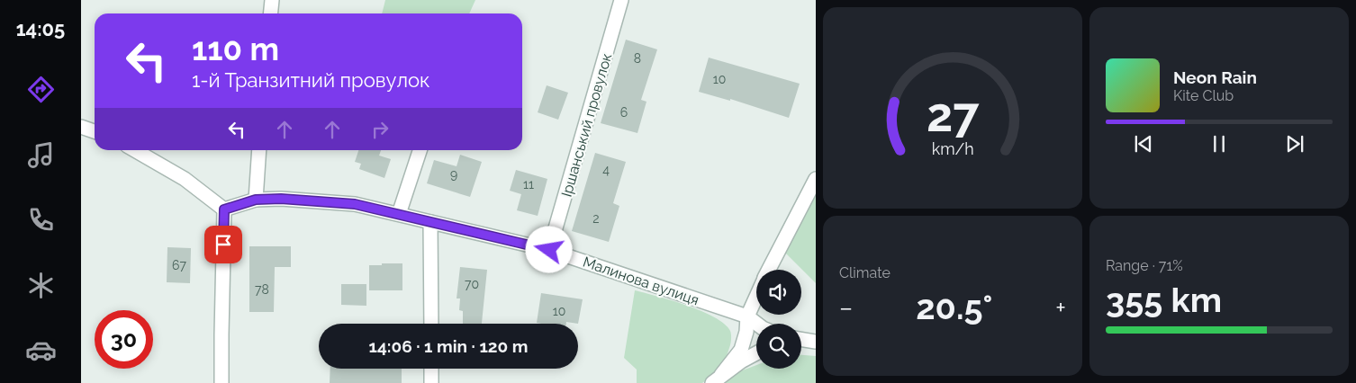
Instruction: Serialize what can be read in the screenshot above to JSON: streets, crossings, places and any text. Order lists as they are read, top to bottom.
{
  "streets": {
    "street": ["Іршанський провулок", "Малинова вулиця"]
  },
  "crossings": [
    ["Іршанський провулок", "Малинова вулиця"]
  ],
  "house_numbers": [
    "8",
    "10",
    "6",
    "4",
    "9",
    "11",
    "2",
    "67",
    "70",
    "78",
    "10"
  ],
  "page": {
    "tabs": "14:05",
    "turn": ["110 m", "1-й Транзитний провулок"],
    "song": ["Neon Rain", "Kite Club"],
    "tile": [
      "Climate",
      ["Range · 71%", "355 km"]
    ],
    "heat": ["−", "20.5°", "+"],
    "limit": "30",
    "trip": "14:06 · 1 min · 120 m",
    "gauge": ["27", "km/h"]
  }
}
